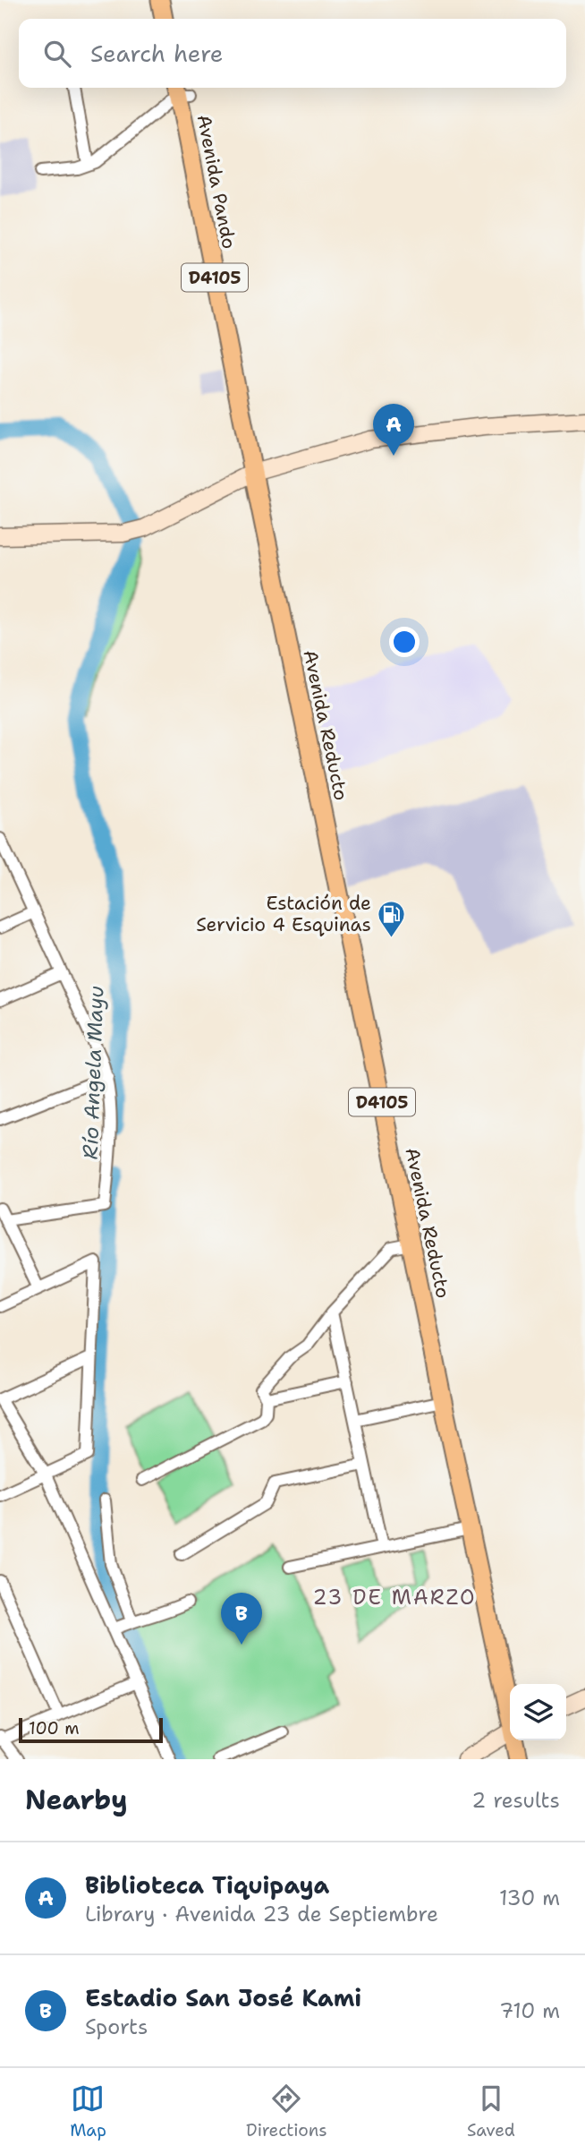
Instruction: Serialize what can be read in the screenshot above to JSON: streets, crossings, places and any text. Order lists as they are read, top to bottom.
{
  "streets": {
    "main road": ["Avenida Pando", "D4105", "Avenida Reducto"]
  },
  "crossings": [
    ["Avenida Pando", "Avenida Reducto"]
  ],
  "districts": ["23 DE MARZO"],
  "water": ["Río Angela Mayu"],
  "places": {
    "fuel station": ["Estación de Servicio 4 Esquinas"]
  },
  "scale_bar": "100 m",
  "page": {
    "search": "Search here",
    "pins": ["A", "B"],
    "scale": "100 m",
    "heading": ["Nearby", "2 results"],
    "list": [
      {
        "mark": "A",
        "name": "Biblioteca Tiquipaya",
        "note": "Library · Avenida 23 de Septiembre",
        "value": "130 m"
      },
      {
        "mark": "B",
        "name": "Estadio San José Kami",
        "note": "Sports",
        "value": "710 m"
      }
    ],
    "nav": ["Map", "Directions", "Saved"]
  }
}
